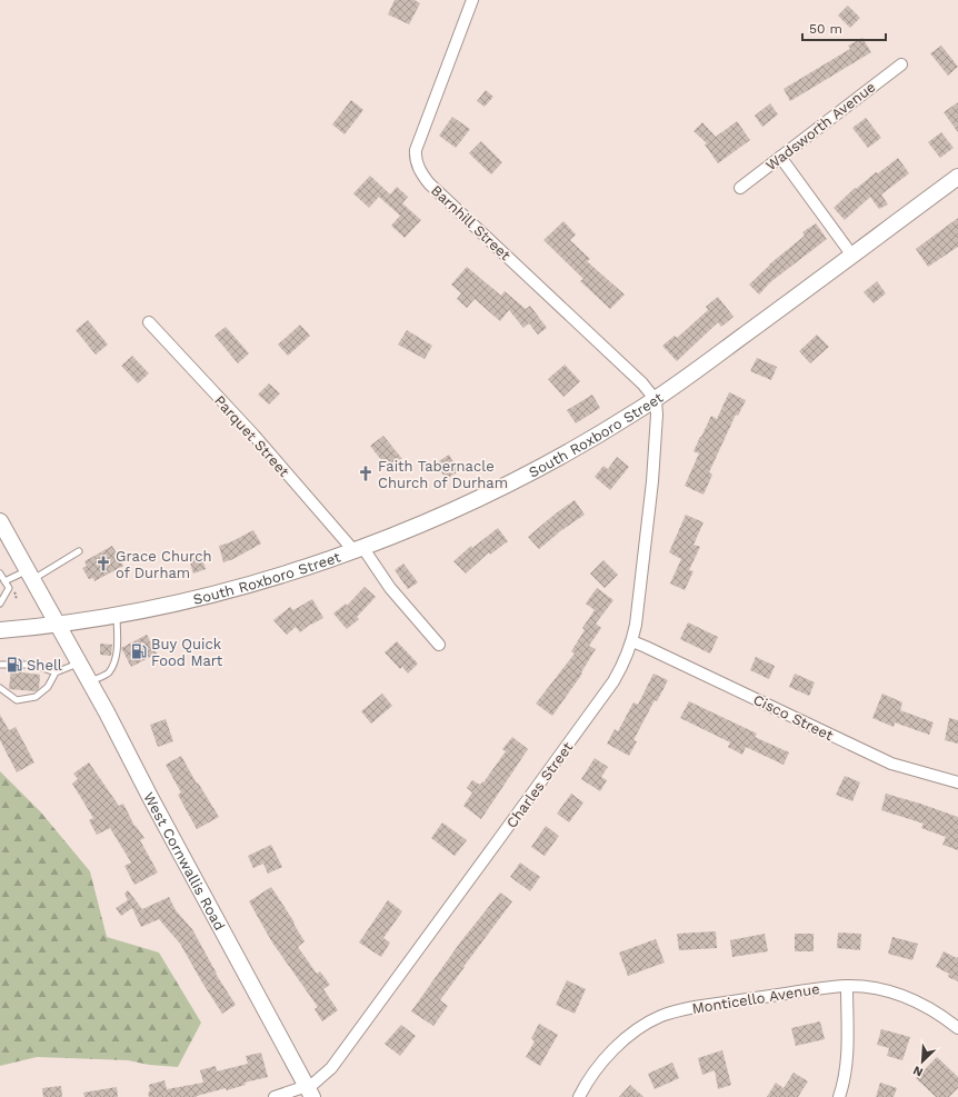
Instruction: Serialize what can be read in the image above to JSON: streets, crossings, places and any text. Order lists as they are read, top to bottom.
{
  "streets": {
    "street": [
      "Wadsworth Avenue",
      "Barnhill Street",
      "South Roxboro Street",
      "Parquet Street",
      "Cisco Street",
      "Charles Street",
      "West Cornwallis Road",
      "Monticello Avenue"
    ]
  },
  "crossings": [
    ["Barnhill Street", "South Roxboro Street"],
    ["Barnhill Street", "Charles Street"],
    ["South Roxboro Street", "Parquet Street"],
    ["South Roxboro Street", "Charles Street"],
    ["South Roxboro Street", "West Cornwallis Road"],
    ["Cisco Street", "Charles Street"],
    ["Charles Street", "West Cornwallis Road"]
  ],
  "places": {
    "church": ["Faith Tabernacle Church of Durham", "Grace Church of Durham"],
    "fuel station": ["Buy Quick Food Mart", "Shell"]
  },
  "scale_bar": "50 m",
  "north": "bottom left"
}
